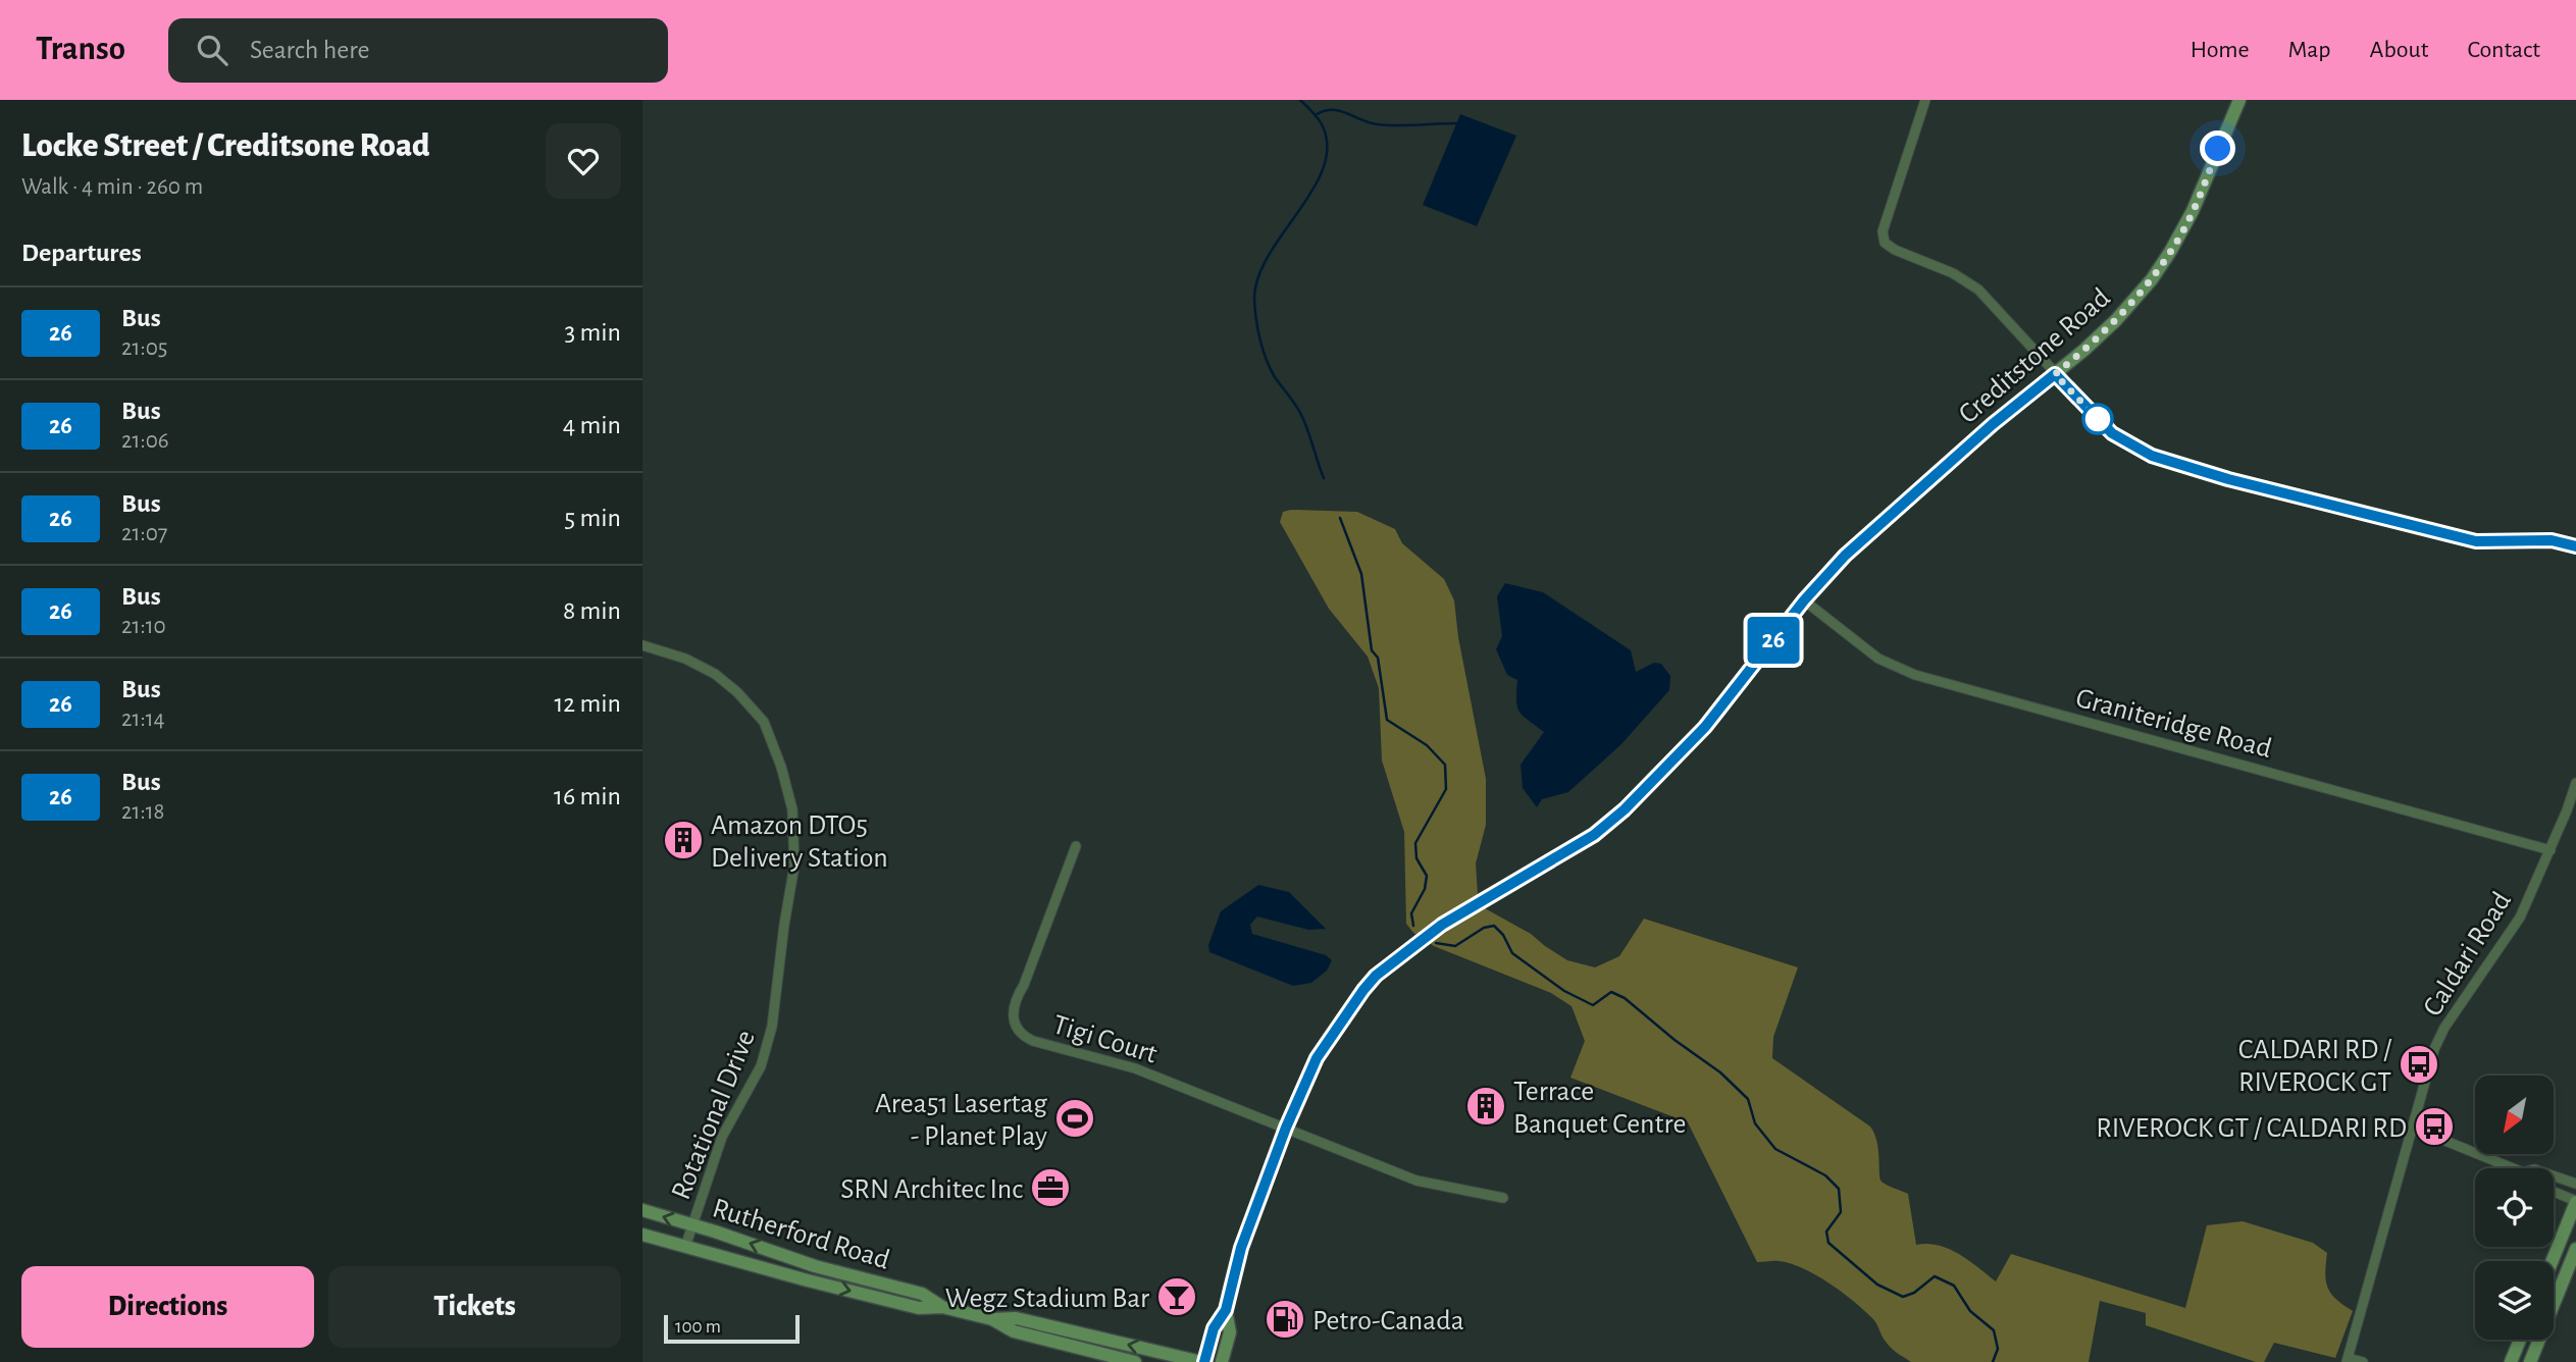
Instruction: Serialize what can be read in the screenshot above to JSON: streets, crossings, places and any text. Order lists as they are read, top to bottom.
{
  "streets": {
    "street": [
      "Creditstone Road",
      "Graniteridge Road",
      "Caldari Road",
      "Tigi Court",
      "Rotational Drive",
      "Rutherford Road"
    ]
  },
  "crossings": [
    ["Creditstone Road", "Graniteridge Road"],
    ["Creditstone Road", "Tigi Court"],
    ["Creditstone Road", "Rutherford Road"],
    ["Graniteridge Road", "Caldari Road"],
    ["Rotational Drive", "Rutherford Road"]
  ],
  "places": {
    "building": ["Amazon DTO5 Delivery Station", "Terrace Banquet Centre"],
    "bus stop": ["CALDARI RD / RIVEROCK GT", "RIVEROCK GT / CALDARI RD"],
    "sports": ["Area51 Lasertag - Planet Play"],
    "office": ["SRN Architec Inc"],
    "bar": ["Wegz Stadium Bar"],
    "fuel station": ["Petro-Canada"]
  },
  "lines": ["bus line 26"],
  "scale_bar": "100 m",
  "north": "bottom left",
  "page": {
    "header": "Transo",
    "search": "Search here",
    "nav": [
      "Home",
      "Map",
      "About",
      "Contact"
    ],
    "heading": [
      ["Locke Street / Creditsone Road", "Walk · 4 min · 260 m"],
      "Departures"
    ],
    "on_map": "26",
    "list": [
      {
        "mark": "26",
        "name": "Bus",
        "note": "21:05",
        "value": "3 min"
      },
      {
        "mark": "26",
        "name": "Bus",
        "note": "21:06",
        "value": "4 min"
      },
      {
        "mark": "26",
        "name": "Bus",
        "note": "21:07",
        "value": "5 min"
      },
      {
        "mark": "26",
        "name": "Bus",
        "note": "21:10",
        "value": "8 min"
      },
      {
        "mark": "26",
        "name": "Bus",
        "note": "21:14",
        "value": "12 min"
      },
      {
        "mark": "26",
        "name": "Bus",
        "note": "21:18",
        "value": "16 min"
      }
    ],
    "buttons": ["Directions", "Tickets"],
    "scale": "100 m"
  }
}
